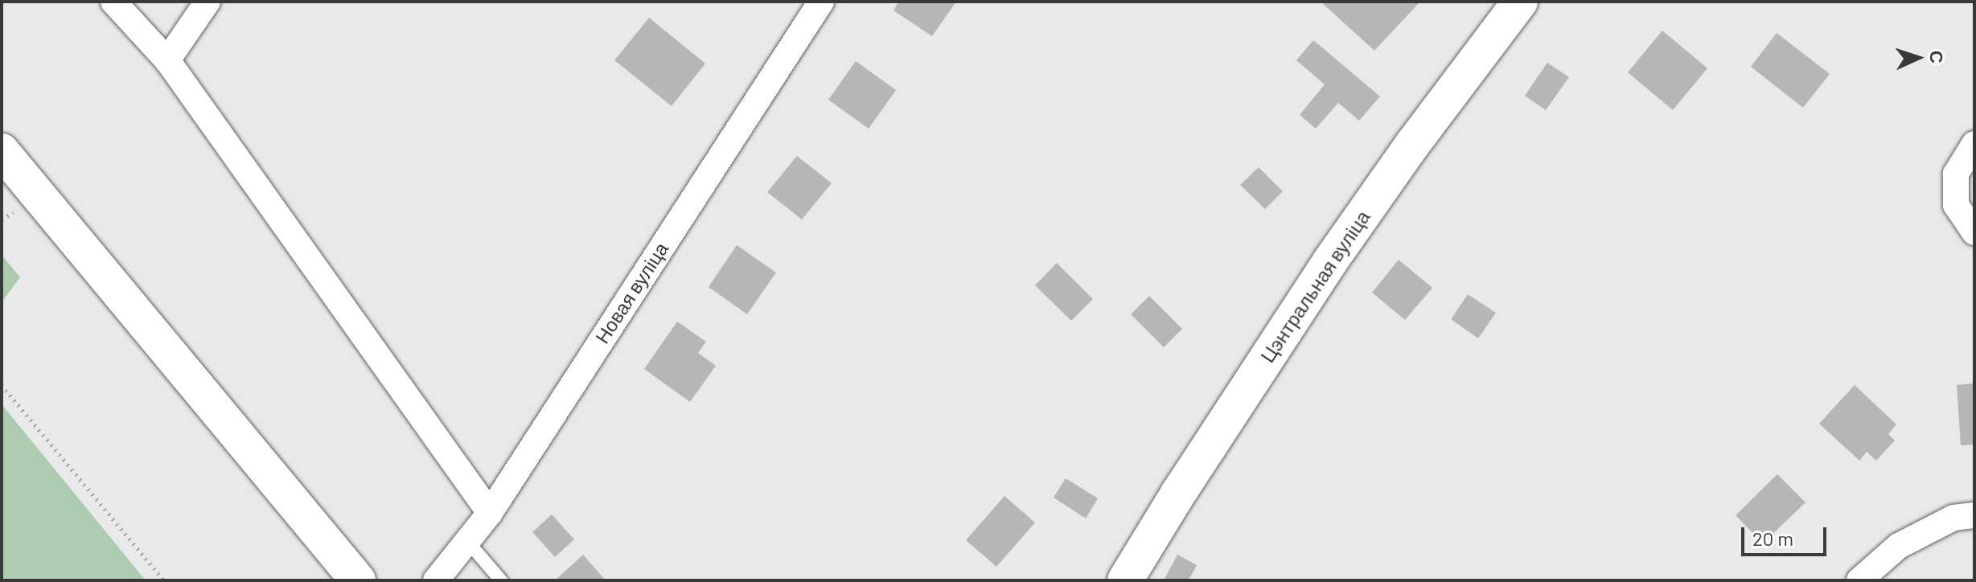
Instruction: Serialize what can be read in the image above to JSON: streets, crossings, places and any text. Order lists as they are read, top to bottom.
{
  "streets": {
    "street": ["Цэнтральная вуліца", "Новая вуліца"]
  },
  "scale_bar": "20 m",
  "north": "right"
}
